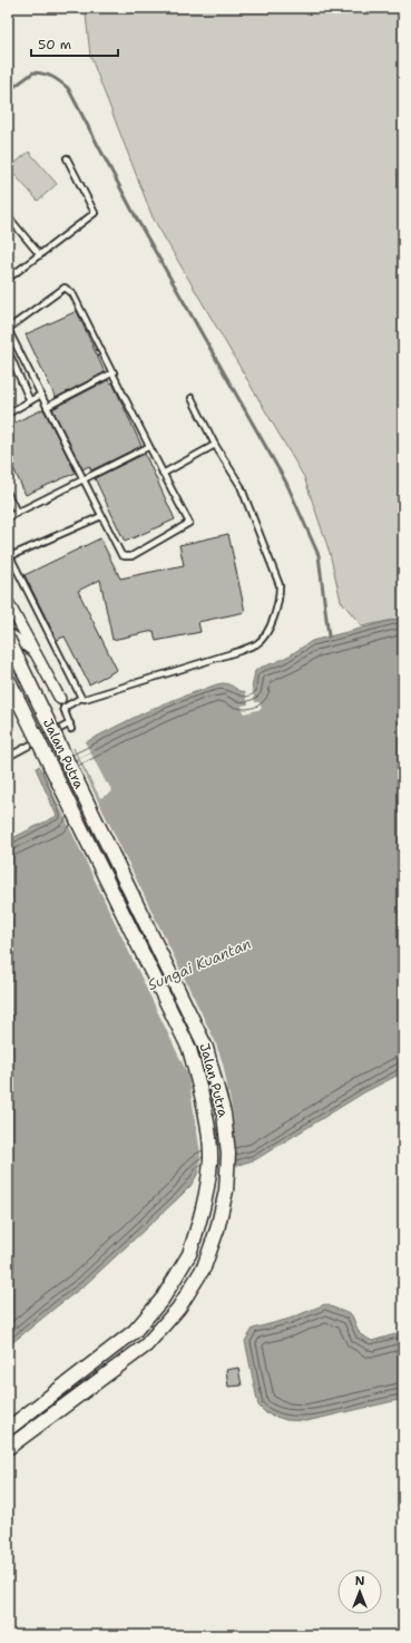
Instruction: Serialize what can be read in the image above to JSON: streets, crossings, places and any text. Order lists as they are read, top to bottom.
{
  "streets": {
    "main road": ["Jalan Putra"]
  },
  "water": ["Sungai Kuantan"],
  "scale_bar": "50 m",
  "north": "top"
}
